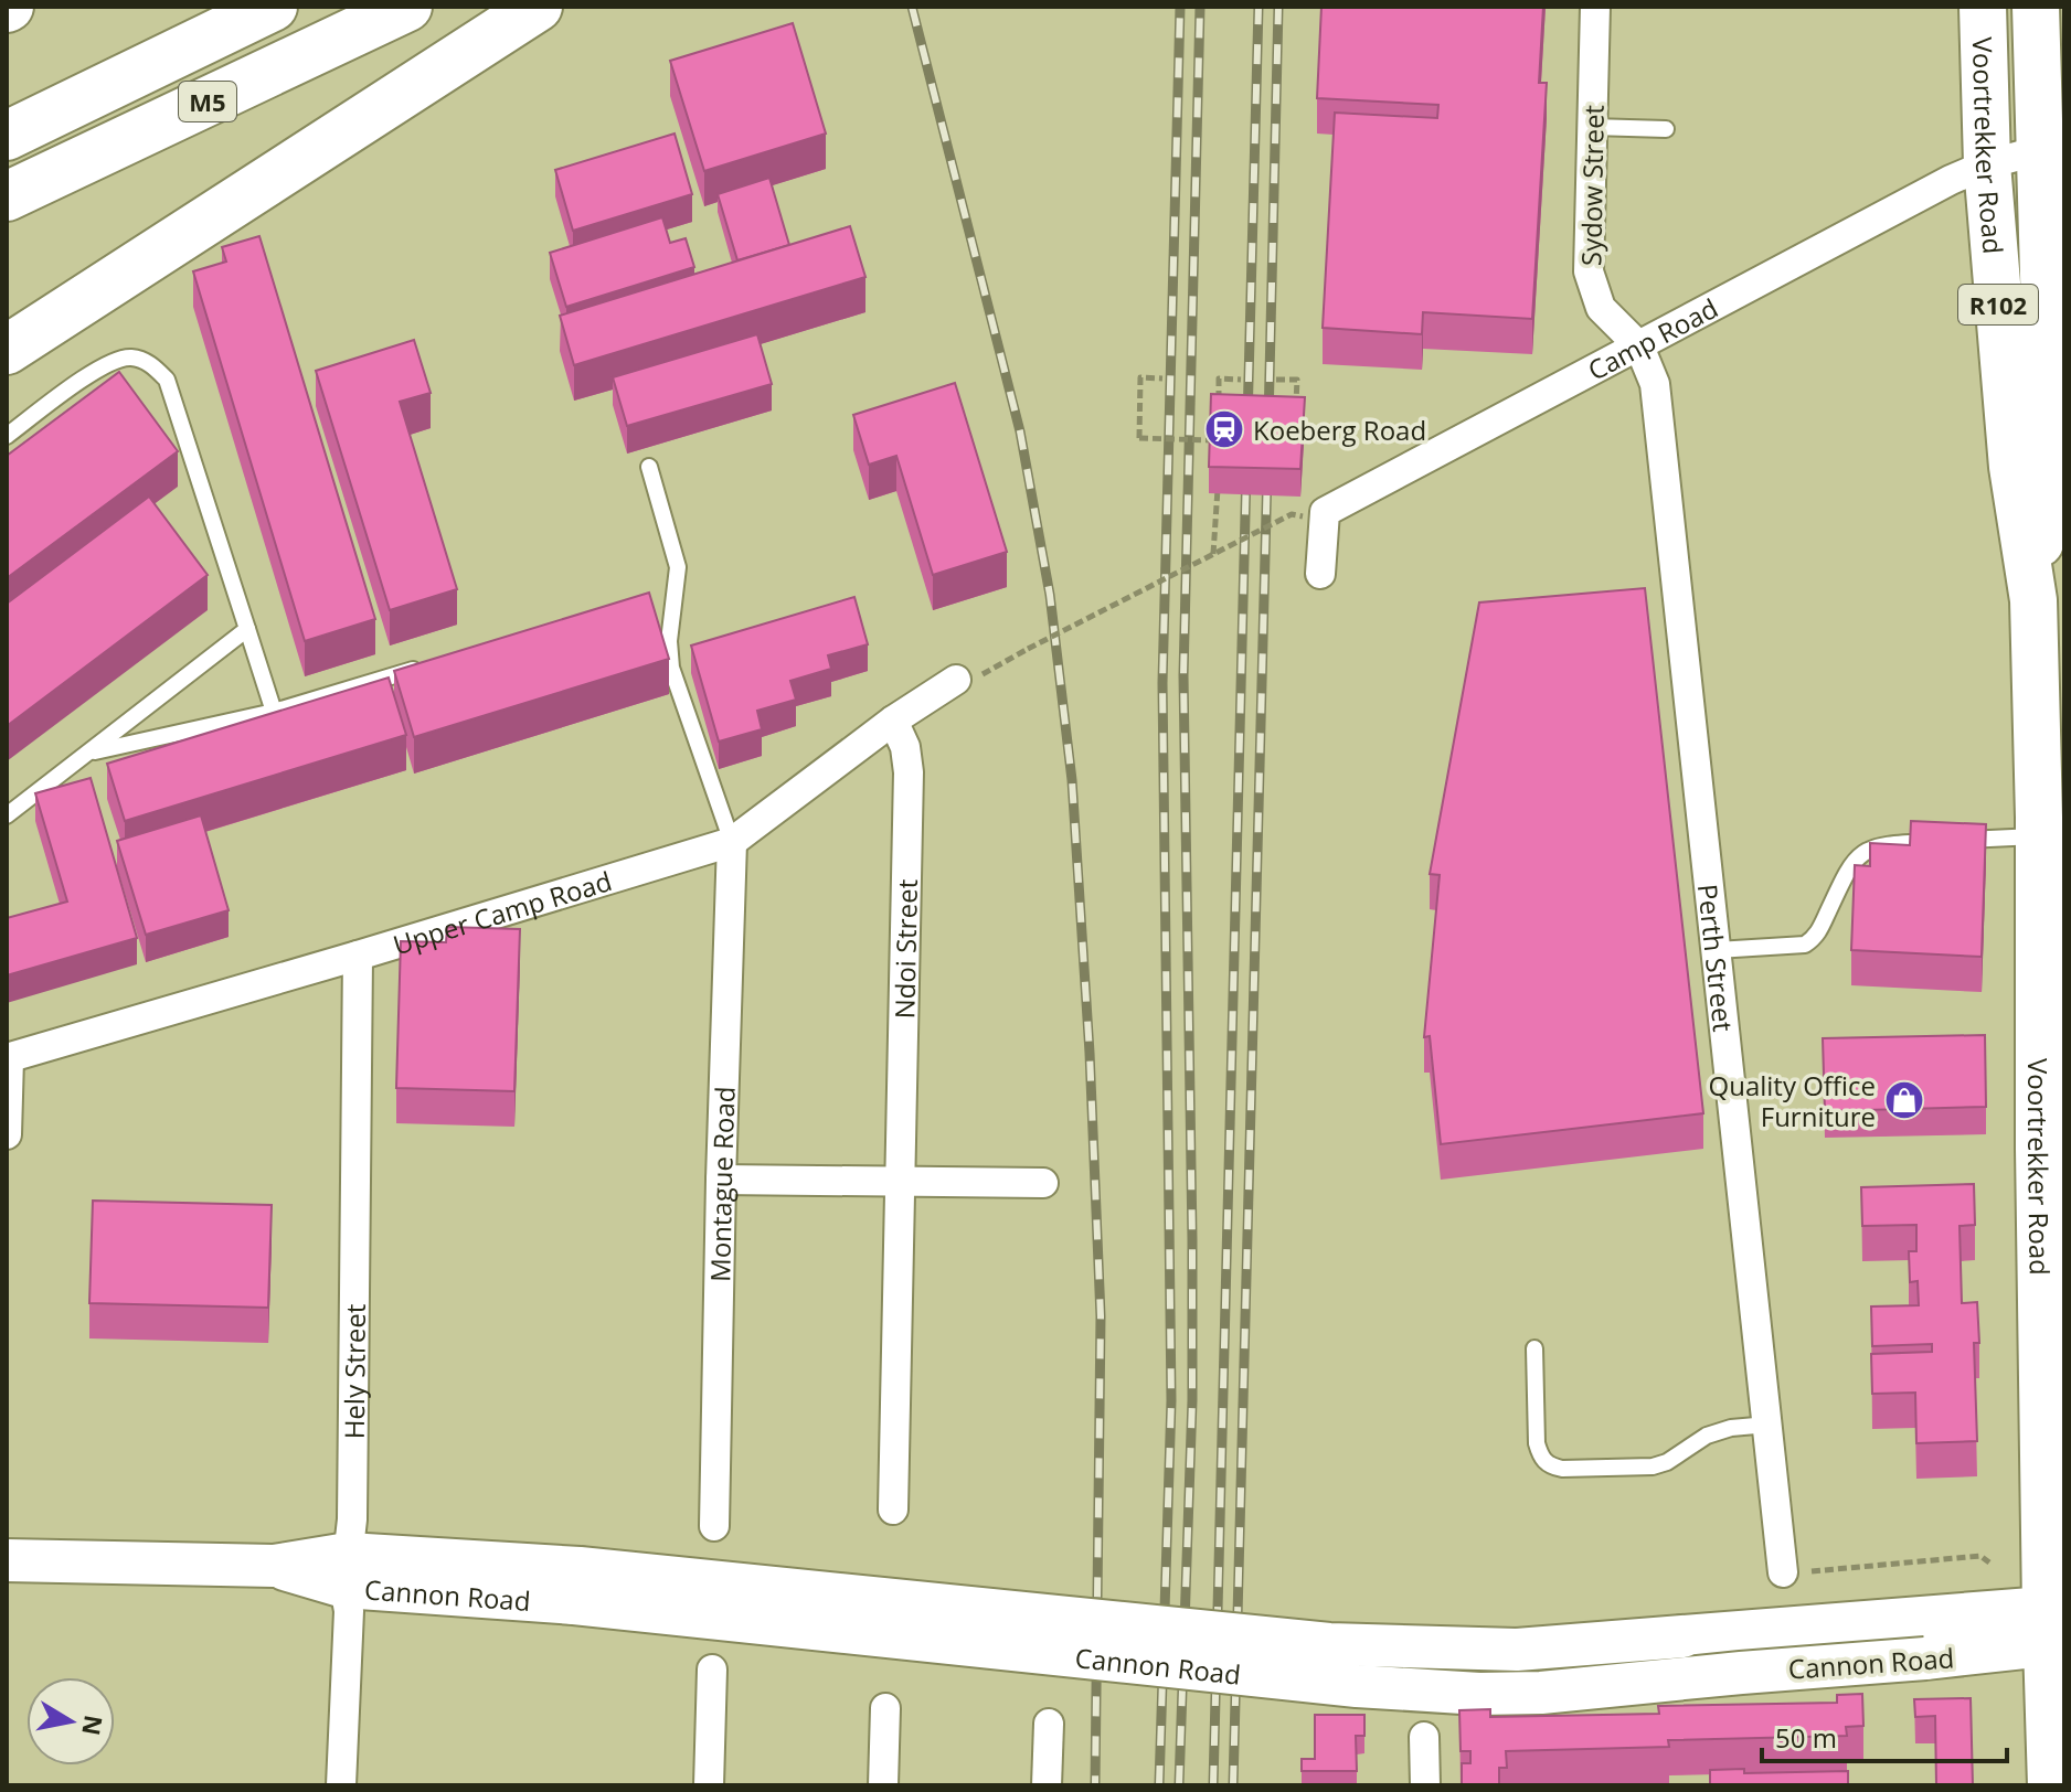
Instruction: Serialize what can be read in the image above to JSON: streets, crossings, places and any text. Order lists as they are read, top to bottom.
{
  "streets": {
    "highway": ["M5"],
    "main road": ["Voortrekker Road", "R102", "Cannon Road"],
    "street": [
      "Sydow Street",
      "Camp Road",
      "Upper Camp Road",
      "Ndoi Street",
      "Perth Street",
      "Montague Road",
      "Hely Street"
    ]
  },
  "crossings": [
    ["Voortrekker Road", "Camp Road"],
    ["Voortrekker Road", "Cannon Road"],
    ["Sydow Street", "Camp Road"],
    ["Sydow Street", "Perth Street"],
    ["Camp Road", "Perth Street"],
    ["Upper Camp Road", "Ndoi Street"],
    ["Upper Camp Road", "Montague Road"],
    ["Upper Camp Road", "Hely Street"],
    ["Hely Street", "Cannon Road"]
  ],
  "places": {
    "station": ["Koeberg Road"],
    "shop": ["Quality Office Furniture"]
  },
  "scale_bar": "50 m",
  "north": "right"
}
